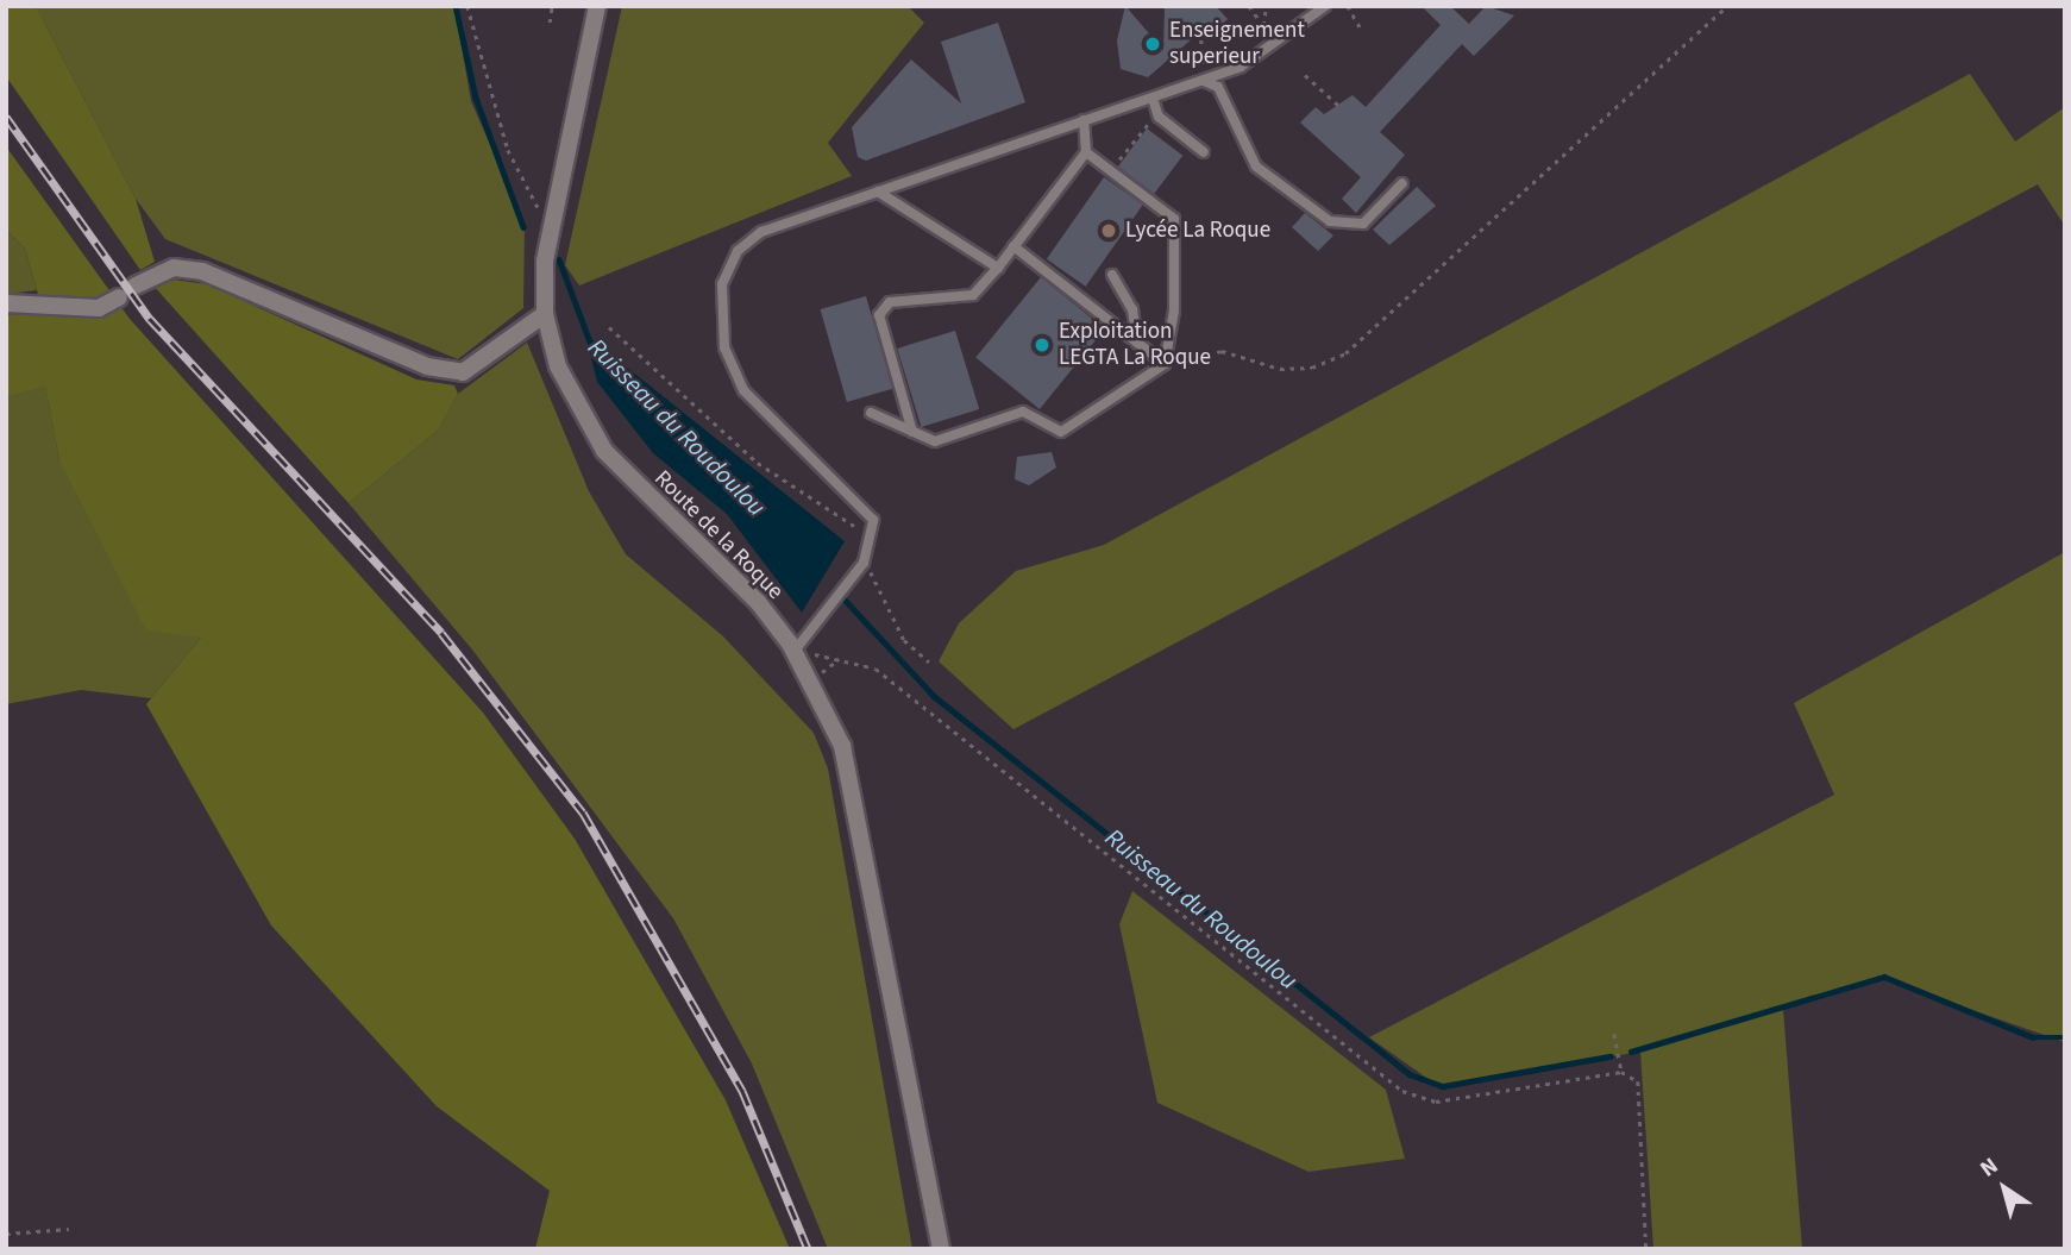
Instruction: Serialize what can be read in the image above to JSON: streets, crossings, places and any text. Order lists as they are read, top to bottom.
{
  "streets": {
    "street": ["Route de la Roque"]
  },
  "water": ["Ruisseau du Roudoulou"],
  "places": ["Enseignement superieur", "Lycée La Roque", "Exploitation LEGTA La Roque"],
  "north": "top left"
}
